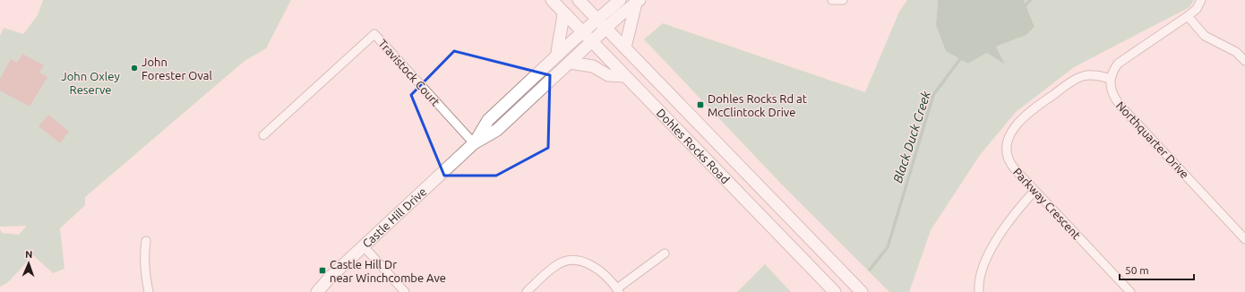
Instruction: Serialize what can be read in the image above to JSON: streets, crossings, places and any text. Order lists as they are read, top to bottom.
{
  "streets": {
    "main road": ["Dohles Rocks Road", "Castle Hill Drive"],
    "street": ["Travistock Court", "Northquarter Drive", "Parkway Crescent"]
  },
  "crossings": [
    ["Travistock Court", "Castle Hill Drive"],
    ["Northquarter Drive", "Parkway Crescent"],
    ["Dohles Rocks Road", "Castle Hill Drive"]
  ],
  "water": ["Black Duck Creek"],
  "parks": ["John Oxley Reserve"],
  "places": {
    "other": ["John Forester Oval"],
    "transit": ["Dohles Rocks Rd at McClintock Drive", "Castle Hill Dr near Winchcombe Ave"]
  },
  "scale_bar": "50 m",
  "north": "top"
}
